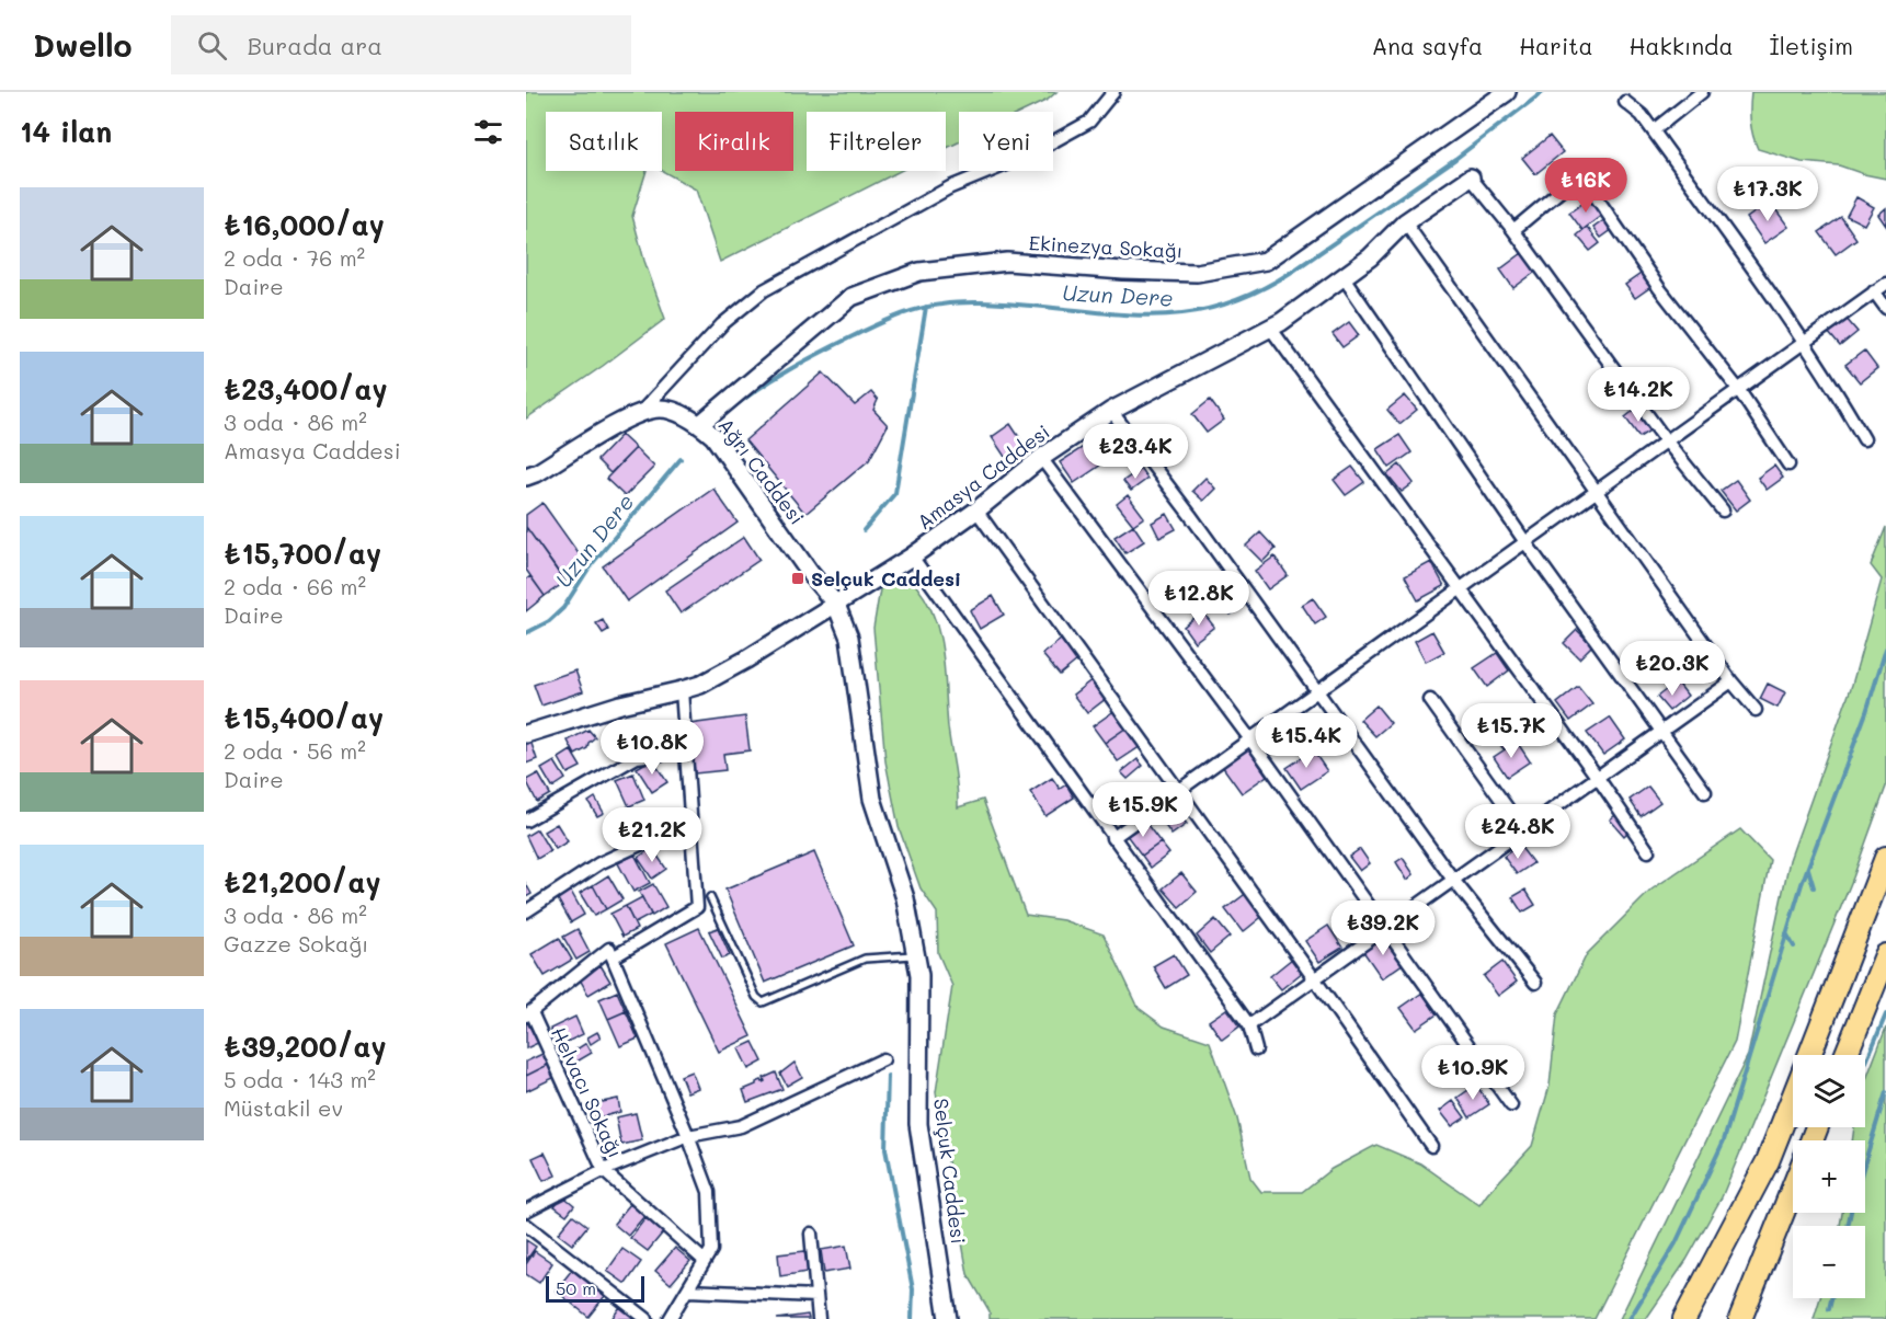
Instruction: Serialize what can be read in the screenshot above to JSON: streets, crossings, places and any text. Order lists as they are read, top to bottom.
{
  "streets": {
    "street": [
      "Ekinezya Sokağı",
      "Ağrı Caddesi",
      "Amasya Caddesi",
      "Helvacı Sokağı",
      "Selçuk Caddesi"
    ]
  },
  "crossings": [
    ["Ekinezya Sokağı", "Ağrı Caddesi"],
    ["Ağrı Caddesi", "Amasya Caddesi"],
    ["Ağrı Caddesi", "Selçuk Caddesi"],
    ["Amasya Caddesi", "Selçuk Caddesi"]
  ],
  "water": ["Uzun Dere"],
  "places": {
    "transit": ["Selçuk Caddesi"]
  },
  "scale_bar": "50 m",
  "page": {
    "header": "Dwello",
    "search": "Burada ara",
    "nav": [
      "Ana sayfa",
      "Harita",
      "Hakkında",
      "İletişim"
    ],
    "heading": "14 ilan",
    "chip": [
      "Satılık",
      "Kiralık",
      "Filtreler",
      "Yeni"
    ],
    "price": [
      "₺16K",
      "₺17.3K",
      "₺14.2K",
      "₺23.4K",
      "₺12.8K",
      "₺20.3K",
      "₺15.7K",
      "₺15.4K",
      "₺10.8K",
      "₺15.9K",
      "₺24.8K",
      "₺21.2K",
      "₺39.2K",
      "₺10.9K"
    ],
    "list": [
      {
        "name": "₺16,000/ay",
        "note": "2 oda · 76 m² · Daire"
      },
      {
        "name": "₺23,400/ay",
        "note": "3 oda · 86 m² · Amasya Caddesi"
      },
      {
        "name": "₺15,700/ay",
        "note": "2 oda · 66 m² · Daire"
      },
      {
        "name": "₺15,400/ay",
        "note": "2 oda · 56 m² · Daire"
      },
      {
        "name": "₺21,200/ay",
        "note": "3 oda · 86 m² · Gazze Sokağı"
      },
      {
        "name": "₺39,200/ay",
        "note": "5 oda · 143 m² · Müstakil ev"
      }
    ],
    "map_buttons": ["+", "−"],
    "scale": "50 m"
  }
}
